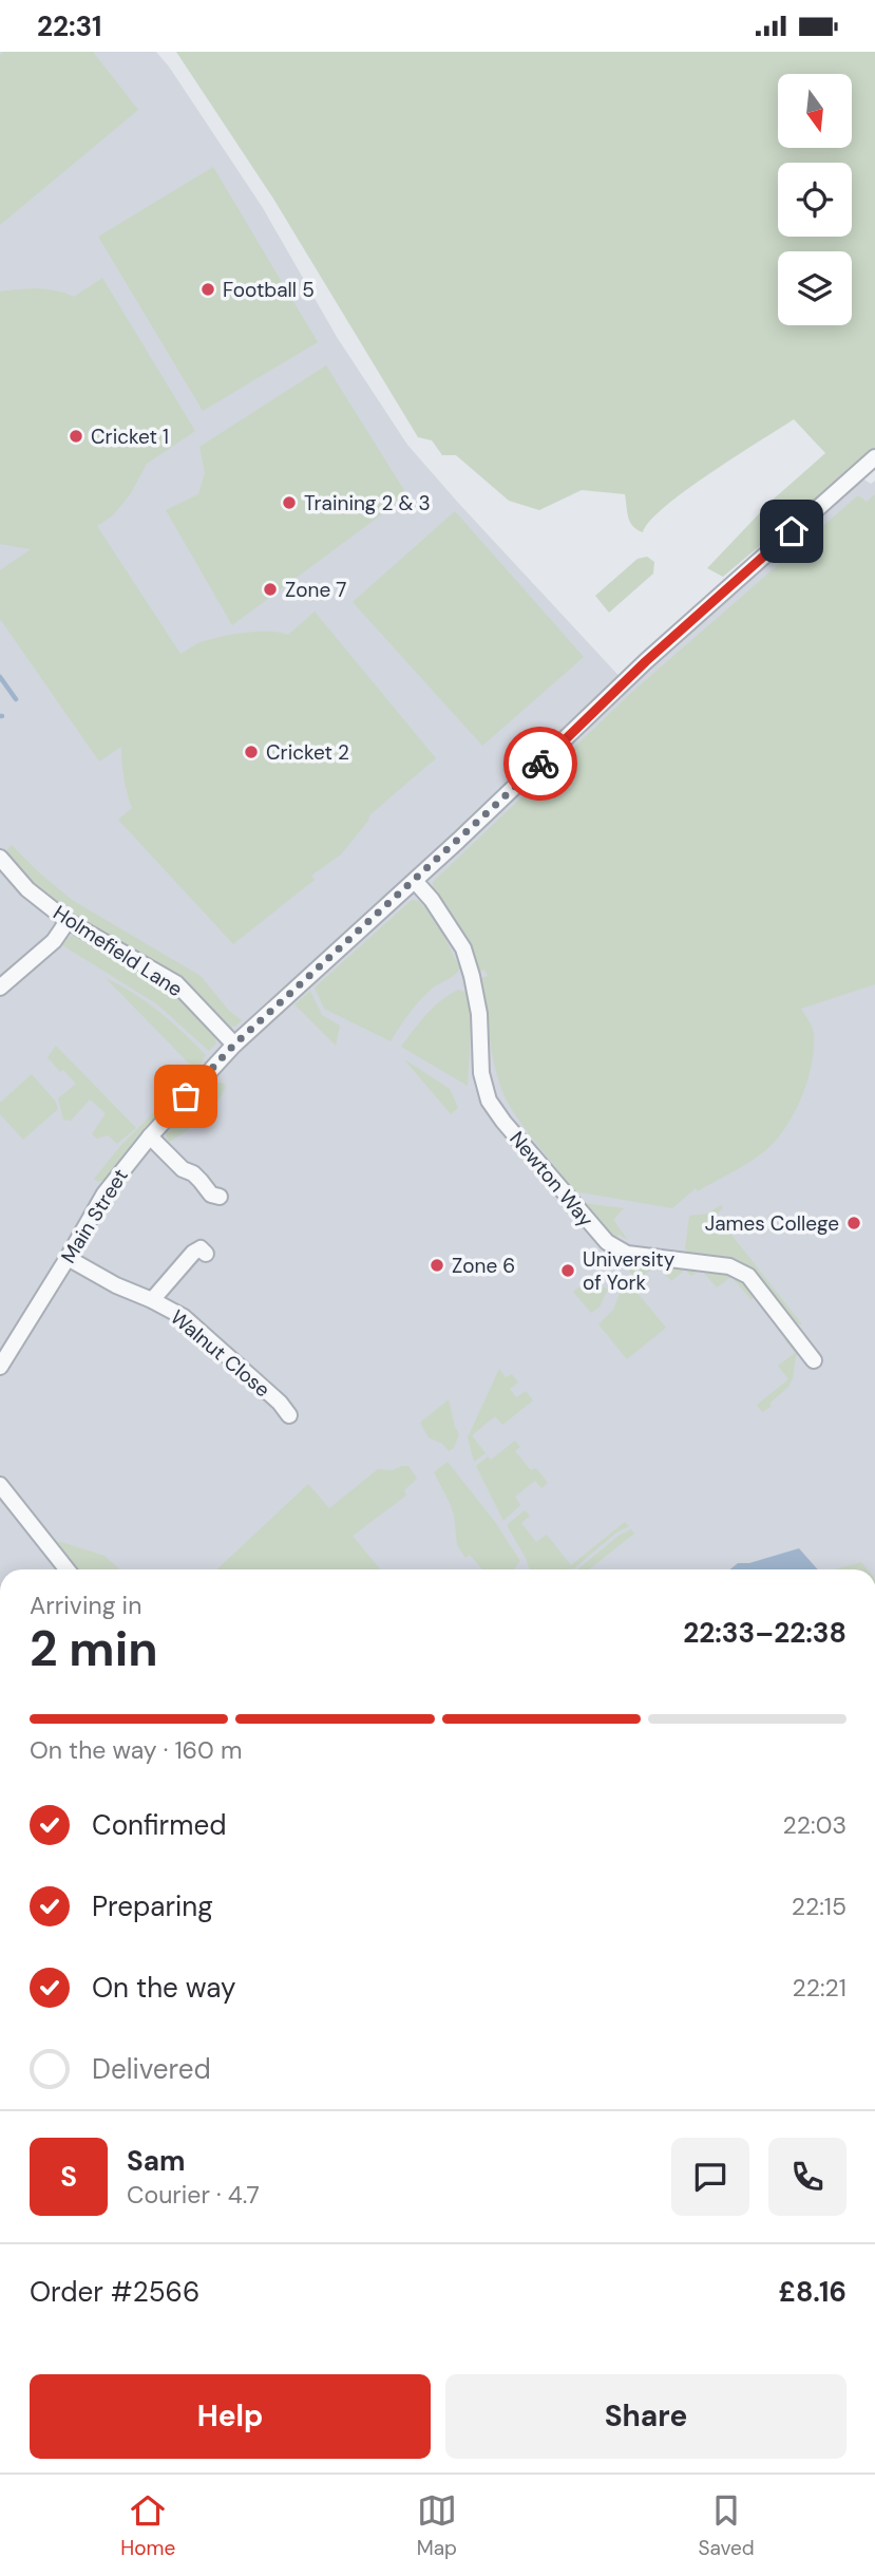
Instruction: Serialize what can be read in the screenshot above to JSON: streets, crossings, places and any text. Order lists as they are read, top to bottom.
{
  "streets": {
    "street": [
      "Holmefield Lane",
      "Newton Way",
      "Main Street",
      "Walnut Close"
    ]
  },
  "crossings": [
    ["Holmefield Lane", "Main Street"],
    ["Newton Way", "Main Street"],
    ["Main Street", "Walnut Close"]
  ],
  "places": [
    "Football 5",
    "Cricket 1",
    "Training 2 & 3",
    "Zone 7",
    "Cricket 2",
    "James College",
    "Zone 6",
    "University of York"
  ],
  "north": "bottom",
  "page": {
    "status": "22:31",
    "heading": ["2 min", "Arriving in", "22:33–22:38"],
    "panel": [
      "Sam",
      "Courier · 4.7",
      "Order #2566",
      "£8.16"
    ],
    "bar": "On the way · 160 m",
    "list": [
      ["Confirmed", "22:03"],
      ["Preparing", "22:15"],
      ["On the way", "22:21"],
      "Delivered"
    ],
    "round": "S",
    "buttons": ["Help", "Share"],
    "tabs": ["Home", "Map", "Saved"]
  }
}
